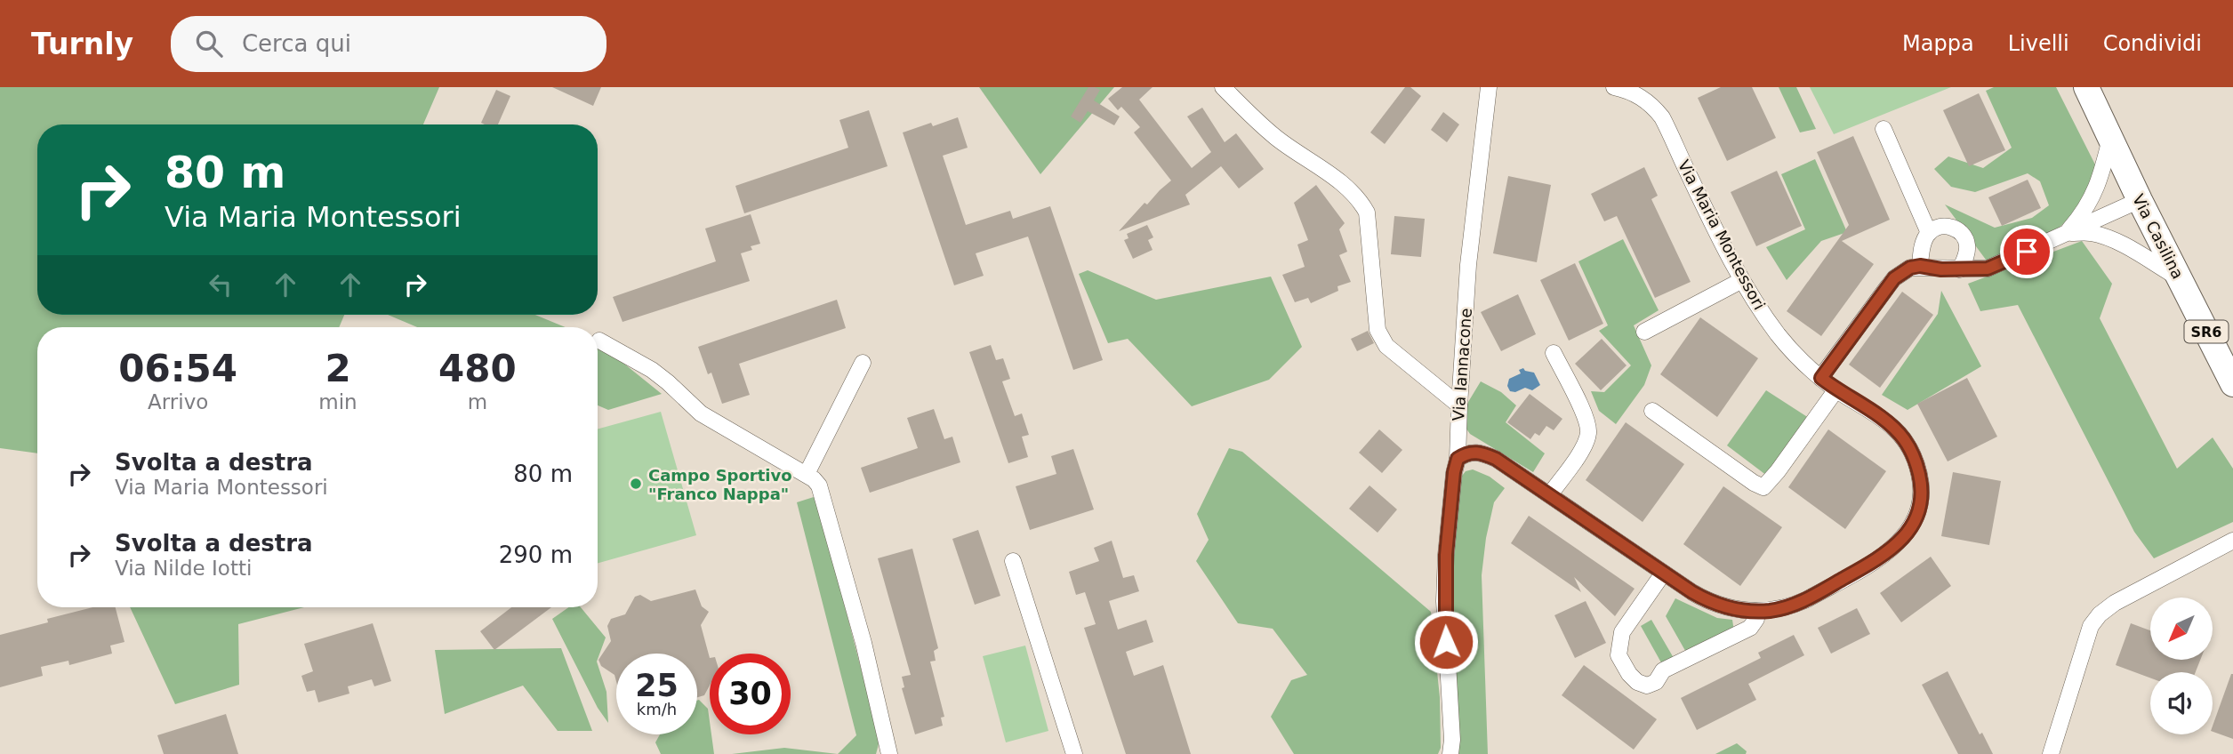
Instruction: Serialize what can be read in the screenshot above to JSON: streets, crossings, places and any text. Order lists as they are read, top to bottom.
{
  "streets": {
    "main road": ["Via Casilina", "SR6"],
    "street": ["Via Maria Montessori", "Via Iannacone"]
  },
  "crossings": [
    ["Via Maria Montessori", "Via Iannacone"]
  ],
  "places": ["Campo Sportivo \"Franco Nappa\""],
  "north": "bottom left",
  "page": {
    "header": "Turnly",
    "search": "Cerca qui",
    "nav": ["Mappa", "Livelli", "Condividi"],
    "turn": ["80 m", "Via Maria Montessori"],
    "eta": [
      "06:54",
      "Arrivo",
      "2",
      "min",
      "480",
      "m"
    ],
    "list": [
      {
        "name": "Svolta a destra",
        "note": "Via Maria Montessori",
        "value": "80 m"
      },
      {
        "name": "Svolta a destra",
        "note": "Via Nilde Iotti",
        "value": "290 m"
      }
    ],
    "speed": "25 km/h",
    "limit": "30"
  }
}
